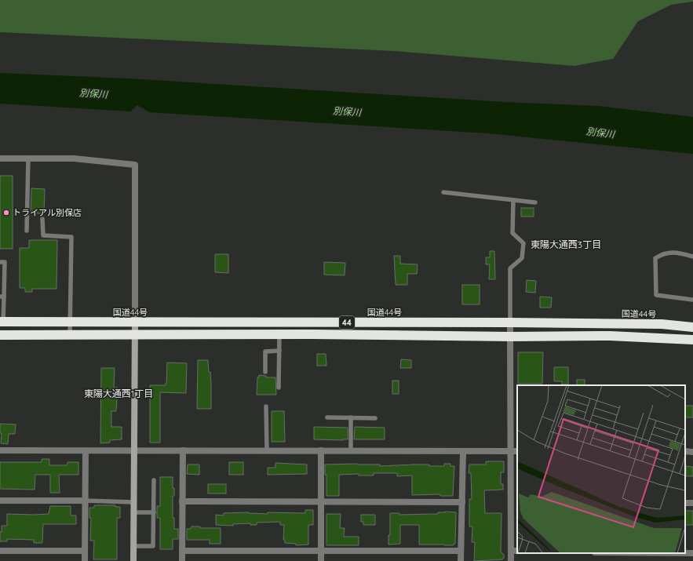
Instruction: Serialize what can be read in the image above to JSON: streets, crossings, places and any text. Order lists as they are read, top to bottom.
{
  "streets": {
    "highway": ["国道44号", "44"]
  },
  "districts": ["東陽大通西3丁目", "東陽大通西1丁目"],
  "water": ["別保川"],
  "places": ["トライアル別保店"]
}
